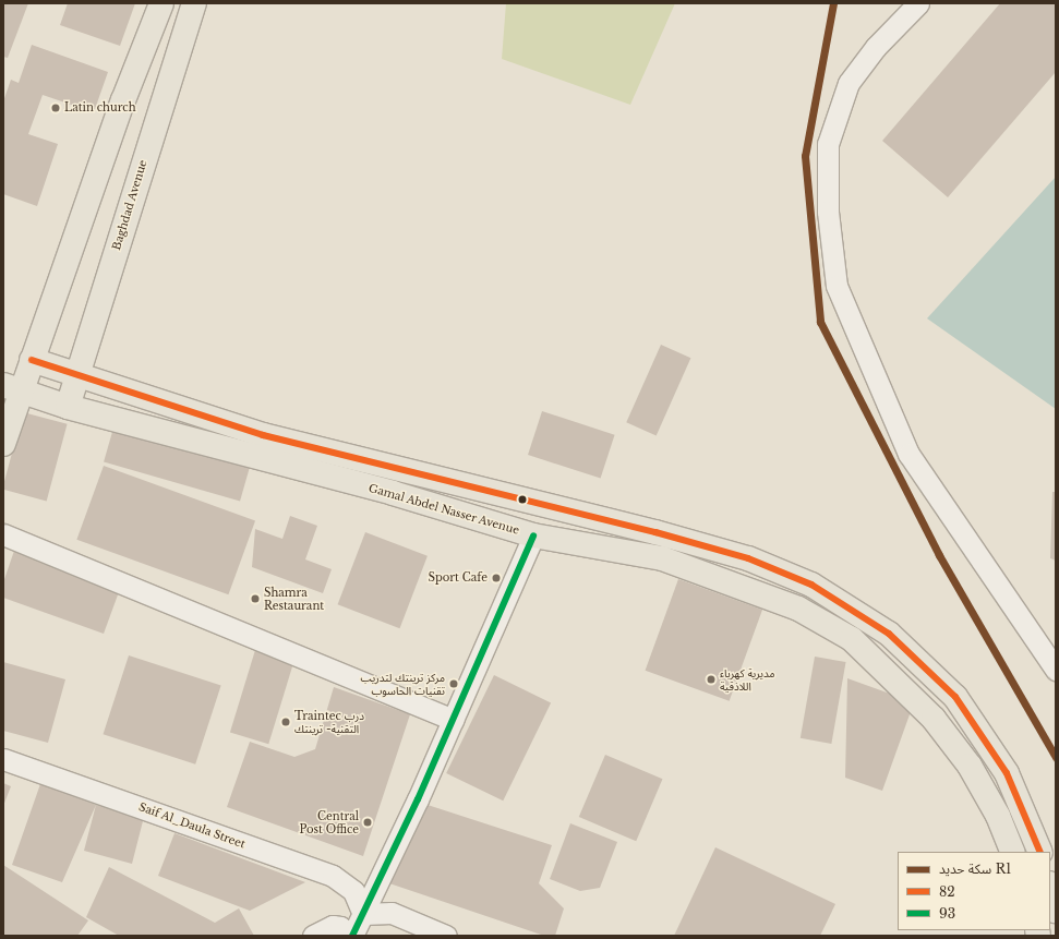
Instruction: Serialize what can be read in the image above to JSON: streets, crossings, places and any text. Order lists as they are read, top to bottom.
{
  "streets": {
    "main road": ["Baghdad Avenue", "Gamal Abdel Nasser Avenue"],
    "street": ["Saif Al_Daula Street"]
  },
  "crossings": [
    ["Baghdad Avenue", "Gamal Abdel Nasser Avenue"]
  ],
  "places": [
    "Latin church",
    "Sport Cafe",
    "Shamra Restaurant",
    "مديرية كهرباء اللاذقية",
    "مركز ترينتك لتدريب تقنيات الحاسوب",
    "Traintec درب التقنية- ترينتك",
    "Central Post Office"
  ],
  "lines": ["rail line R1", "transit line 82", "transit line 93"],
  "legend": ["سكة حديد R1", "82", "93"]
}
